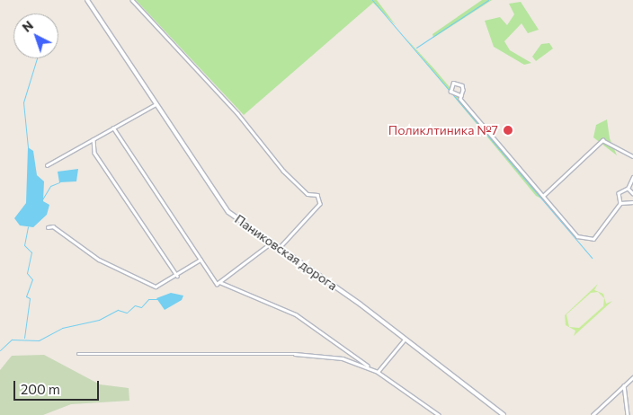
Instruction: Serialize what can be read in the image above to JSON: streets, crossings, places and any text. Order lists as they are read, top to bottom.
{
  "streets": {
    "street": ["Паниковская дорога"]
  },
  "places": ["Поликлтиника №7"],
  "scale_bar": "200 m",
  "north": "top left"
}
